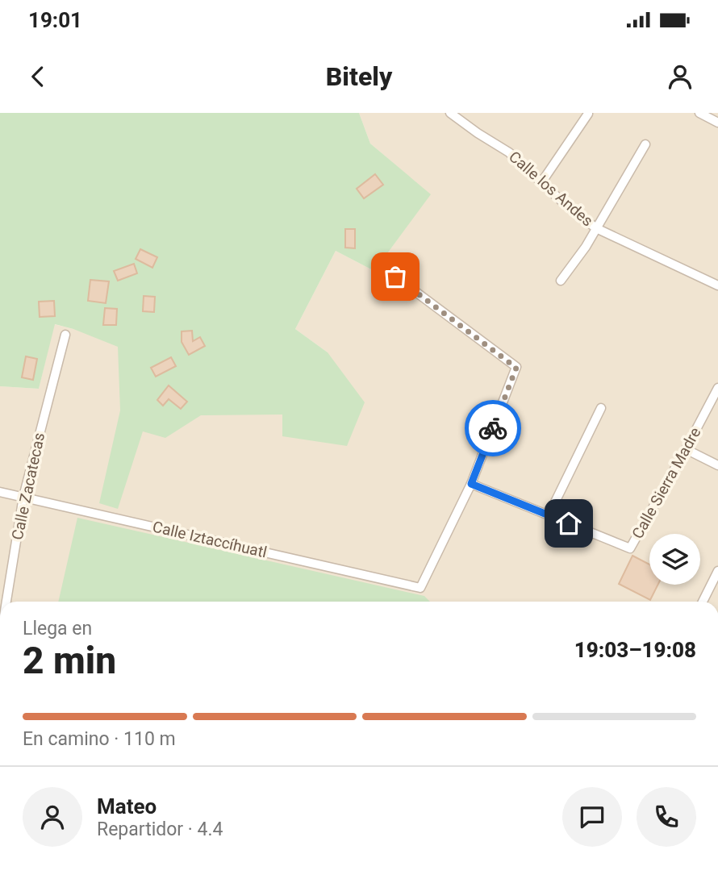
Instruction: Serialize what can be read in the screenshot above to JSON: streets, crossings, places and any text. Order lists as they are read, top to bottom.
{
  "streets": {
    "street": [
      "Calle los Andes",
      "Calle Sierra Madre",
      "Calle Zacatecas",
      "Calle Iztaccíhuatl"
    ]
  },
  "crossings": [
    ["Calle Zacatecas", "Calle Iztaccíhuatl"]
  ],
  "page": {
    "status": "19:01",
    "header": "Bitely",
    "heading": ["2 min", "Llega en", "19:03–19:08"],
    "panel": ["Mateo", "Repartidor · 4.4"],
    "bar": "En camino · 110 m"
  }
}
